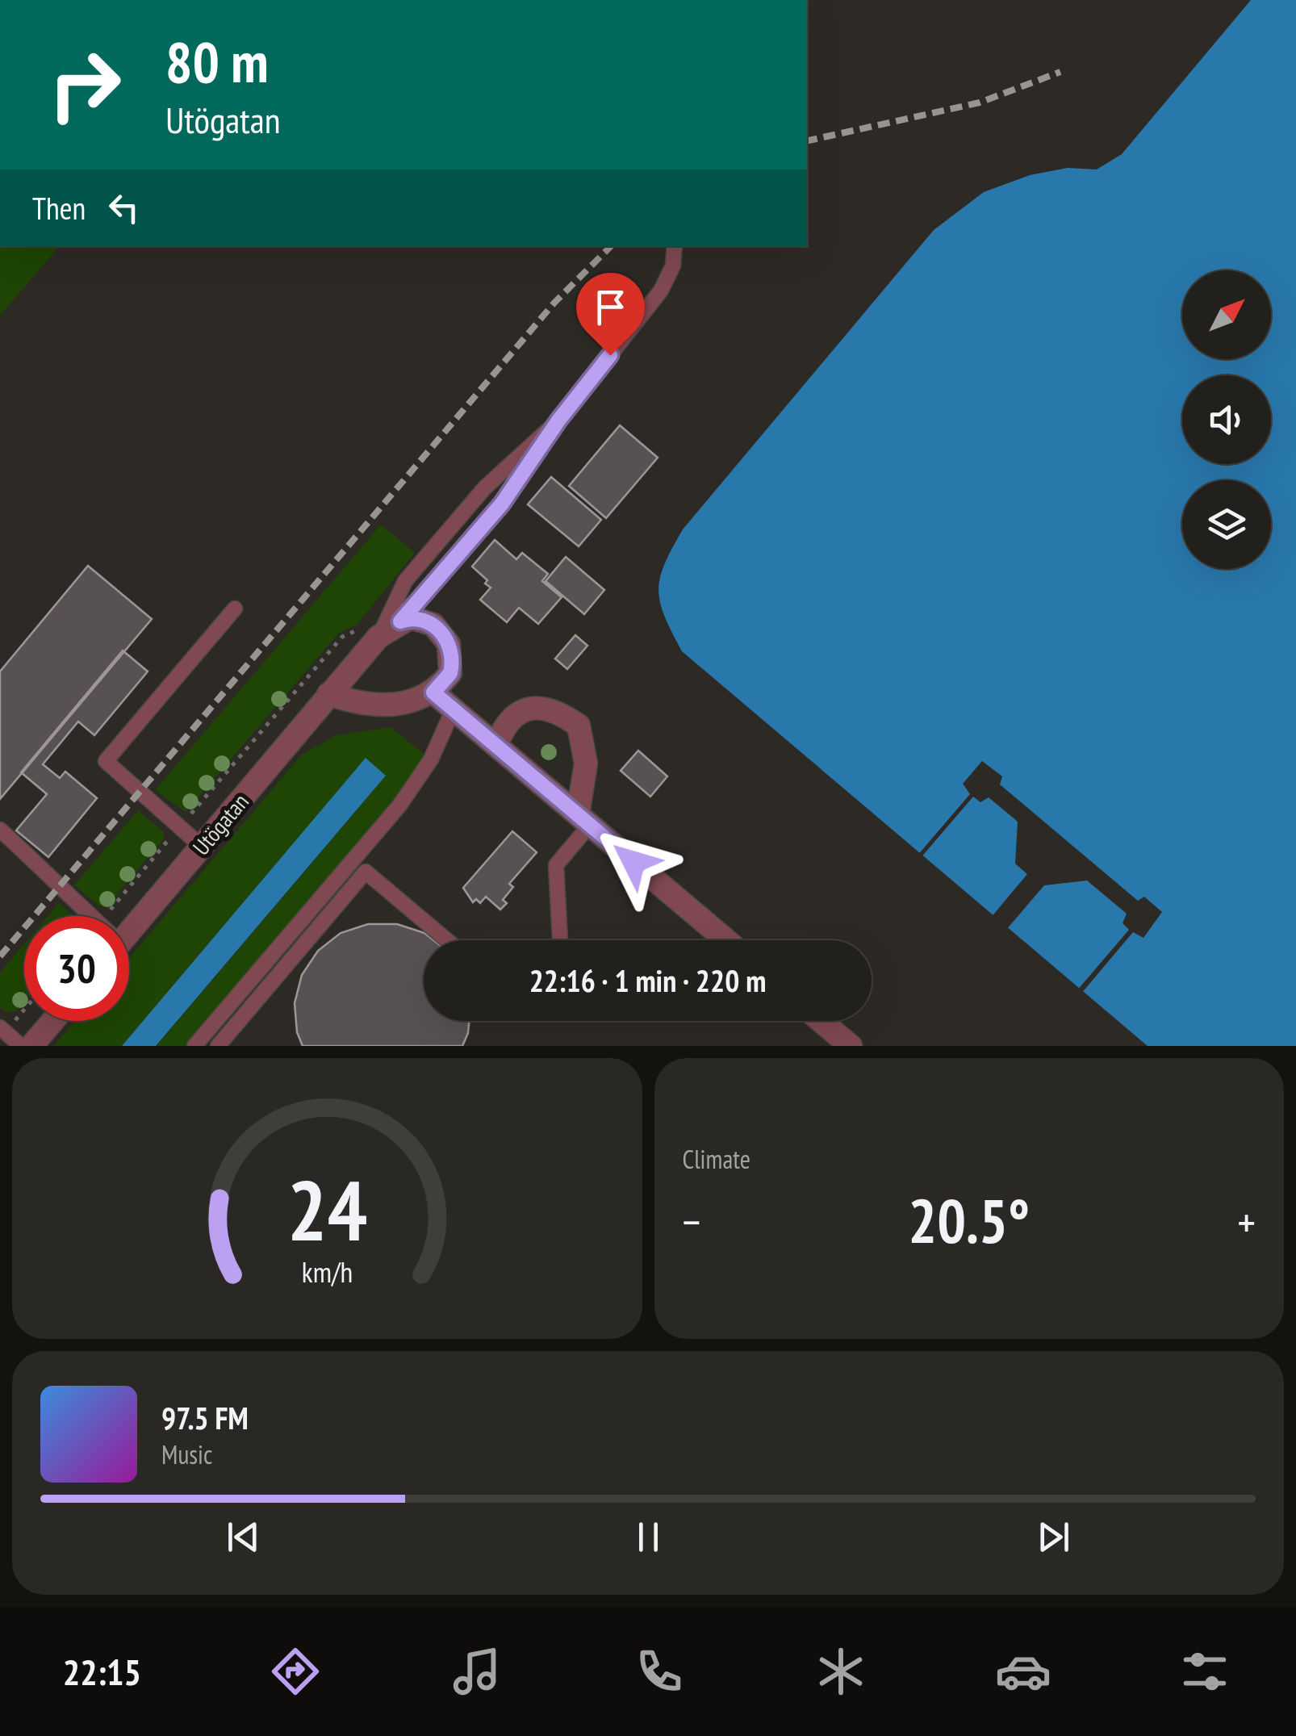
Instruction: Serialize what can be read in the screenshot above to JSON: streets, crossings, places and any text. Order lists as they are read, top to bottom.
{
  "streets": {
    "street": ["Utögatan"]
  },
  "north": "top right",
  "page": {
    "turn": ["80 m", "Utögatan"],
    "then": "Then",
    "limit": "30",
    "trip": "22:16 · 1 min · 220 m",
    "tile": "Climate",
    "heat": ["−", "20.5°", "+"],
    "song": ["97.5 FM", "Music"],
    "tabs": "22:15",
    "gauge": ["24", "km/h"]
  }
}
